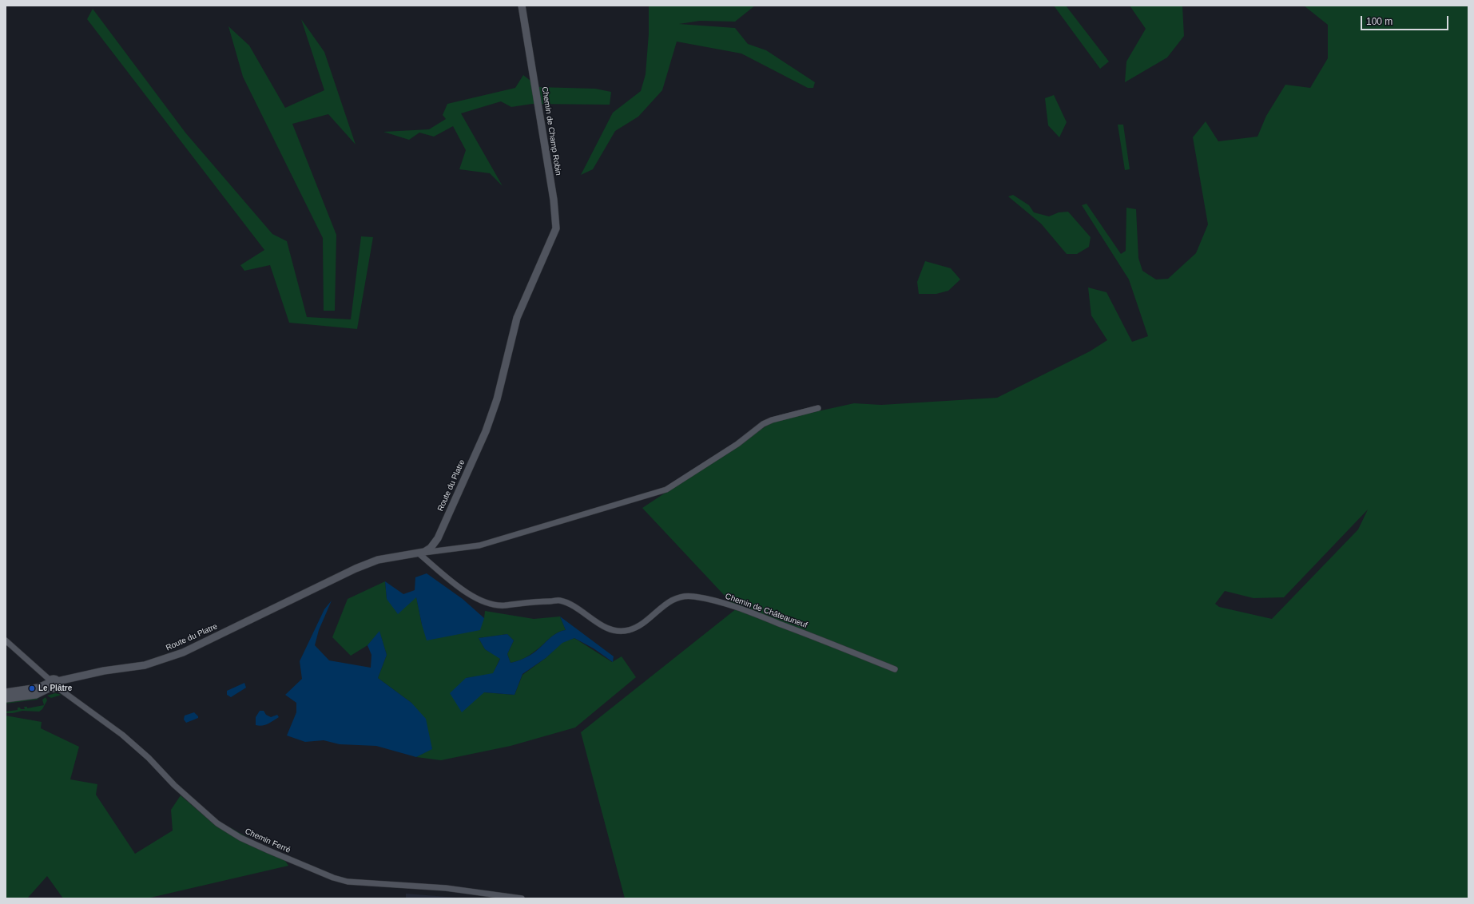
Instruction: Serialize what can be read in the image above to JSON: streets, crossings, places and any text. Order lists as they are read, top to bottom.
{
  "streets": {
    "street": [
      "Chemin de Champ Robin",
      "Route du Platre",
      "Chemin de Châteauneuf",
      "Chemin Ferré"
    ]
  },
  "crossings": [
    ["Chemin de Champ Robin", "Route du Platre"],
    ["Route du Platre", "Chemin de Châteauneuf"],
    ["Route du Platre", "Chemin Ferré"]
  ],
  "places": ["Le Plâtre"],
  "scale_bar": "100 m"
}
